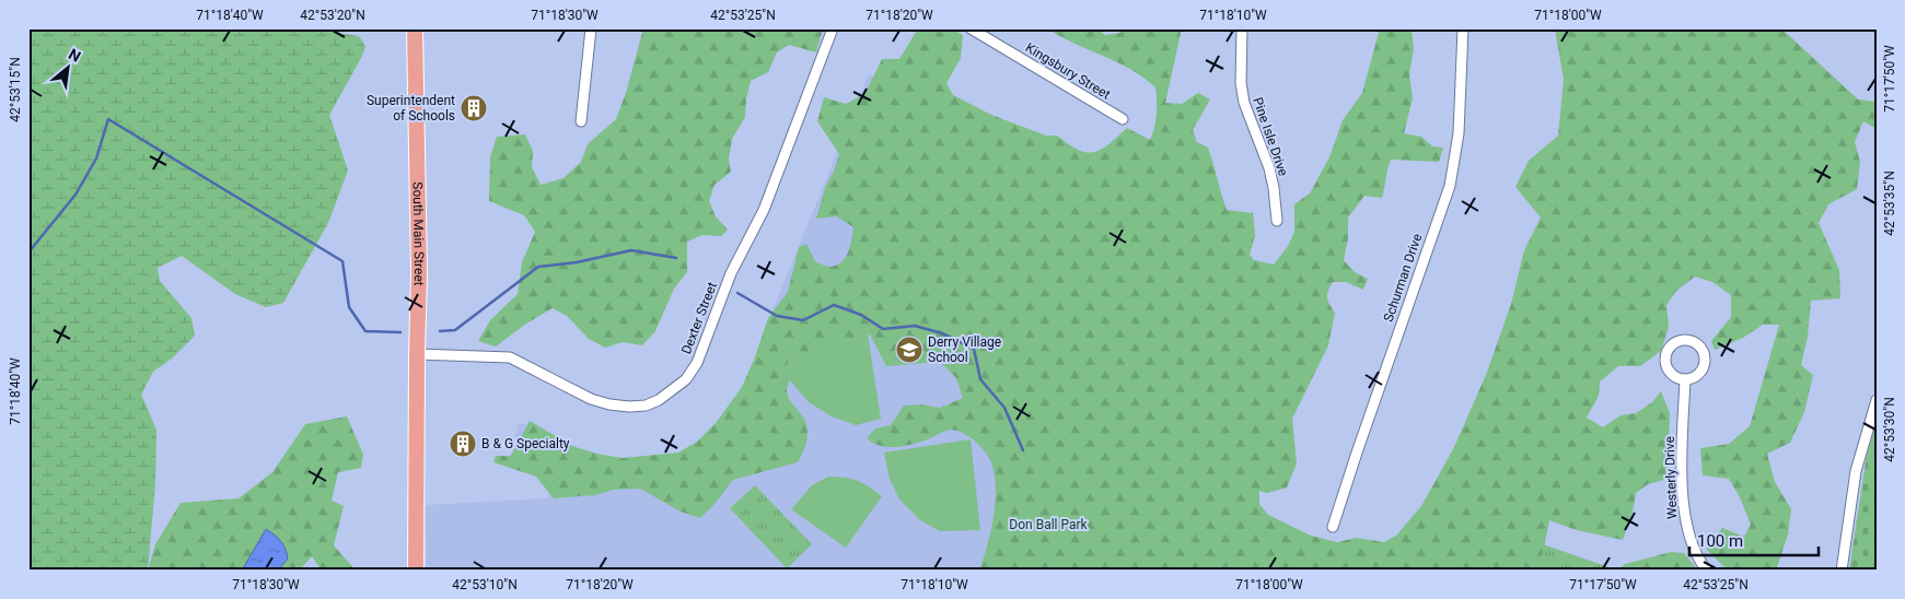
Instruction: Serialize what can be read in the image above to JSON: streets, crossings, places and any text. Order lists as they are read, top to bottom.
{
  "streets": {
    "main road": ["South Main Street"],
    "street": [
      "Kingsbury Street",
      "Pine Isle Drive",
      "Schurman Drive",
      "Dexter Street",
      "Westerly Drive"
    ]
  },
  "crossings": [
    ["South Main Street", "Dexter Street"]
  ],
  "parks": ["Don Ball Park"],
  "places": {
    "building": ["Superintendent of Schools", "B & G Specialty"],
    "school or university": ["Derry Village School"]
  },
  "scale_bar": "100 m",
  "north": "top right",
  "coordinates": [
    "71°18'40\"W",
    "42°53'20\"N",
    "71°18'30\"W",
    "42°53'25\"N",
    "71°18'20\"W",
    "71°18'10\"W",
    "71°18'00\"W",
    "71°17'50\"W",
    "42°53'15\"N",
    "42°53'35\"N",
    "42°53'30\"N",
    "42°53'10\"N"
  ]
}
